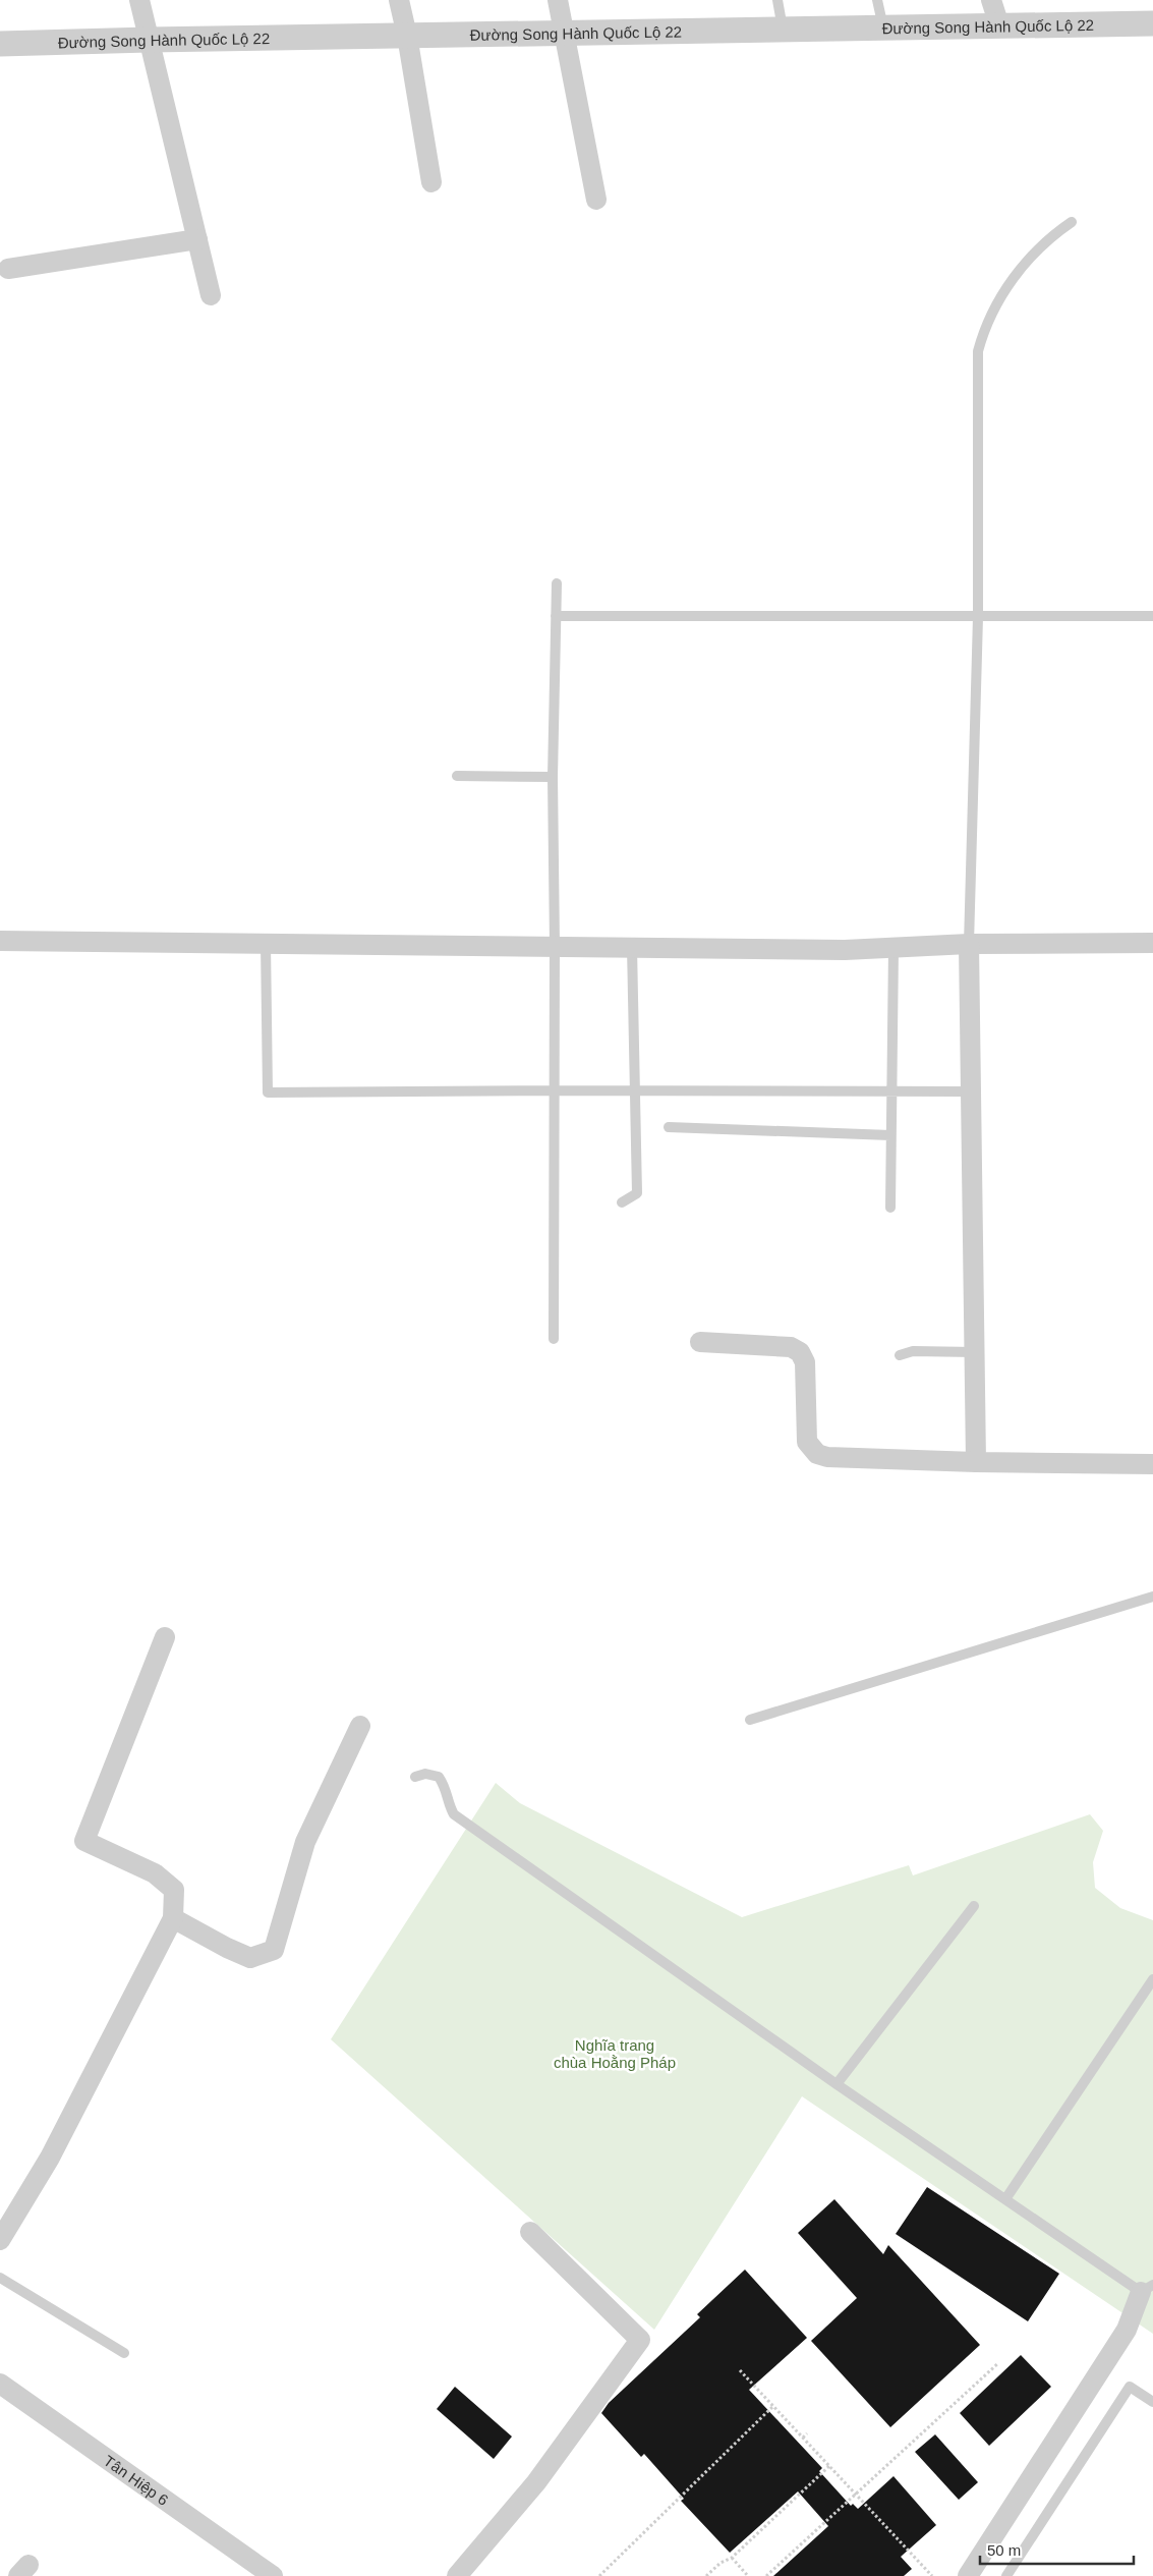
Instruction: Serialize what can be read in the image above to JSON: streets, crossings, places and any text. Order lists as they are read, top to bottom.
{
  "streets": {
    "street": ["Đường Song Hành Quốc Lộ 22", "Tân Hiệp 6"]
  },
  "parks": ["Nghĩa trang chùa Hoằng Pháp"],
  "scale_bar": "50 m"
}
